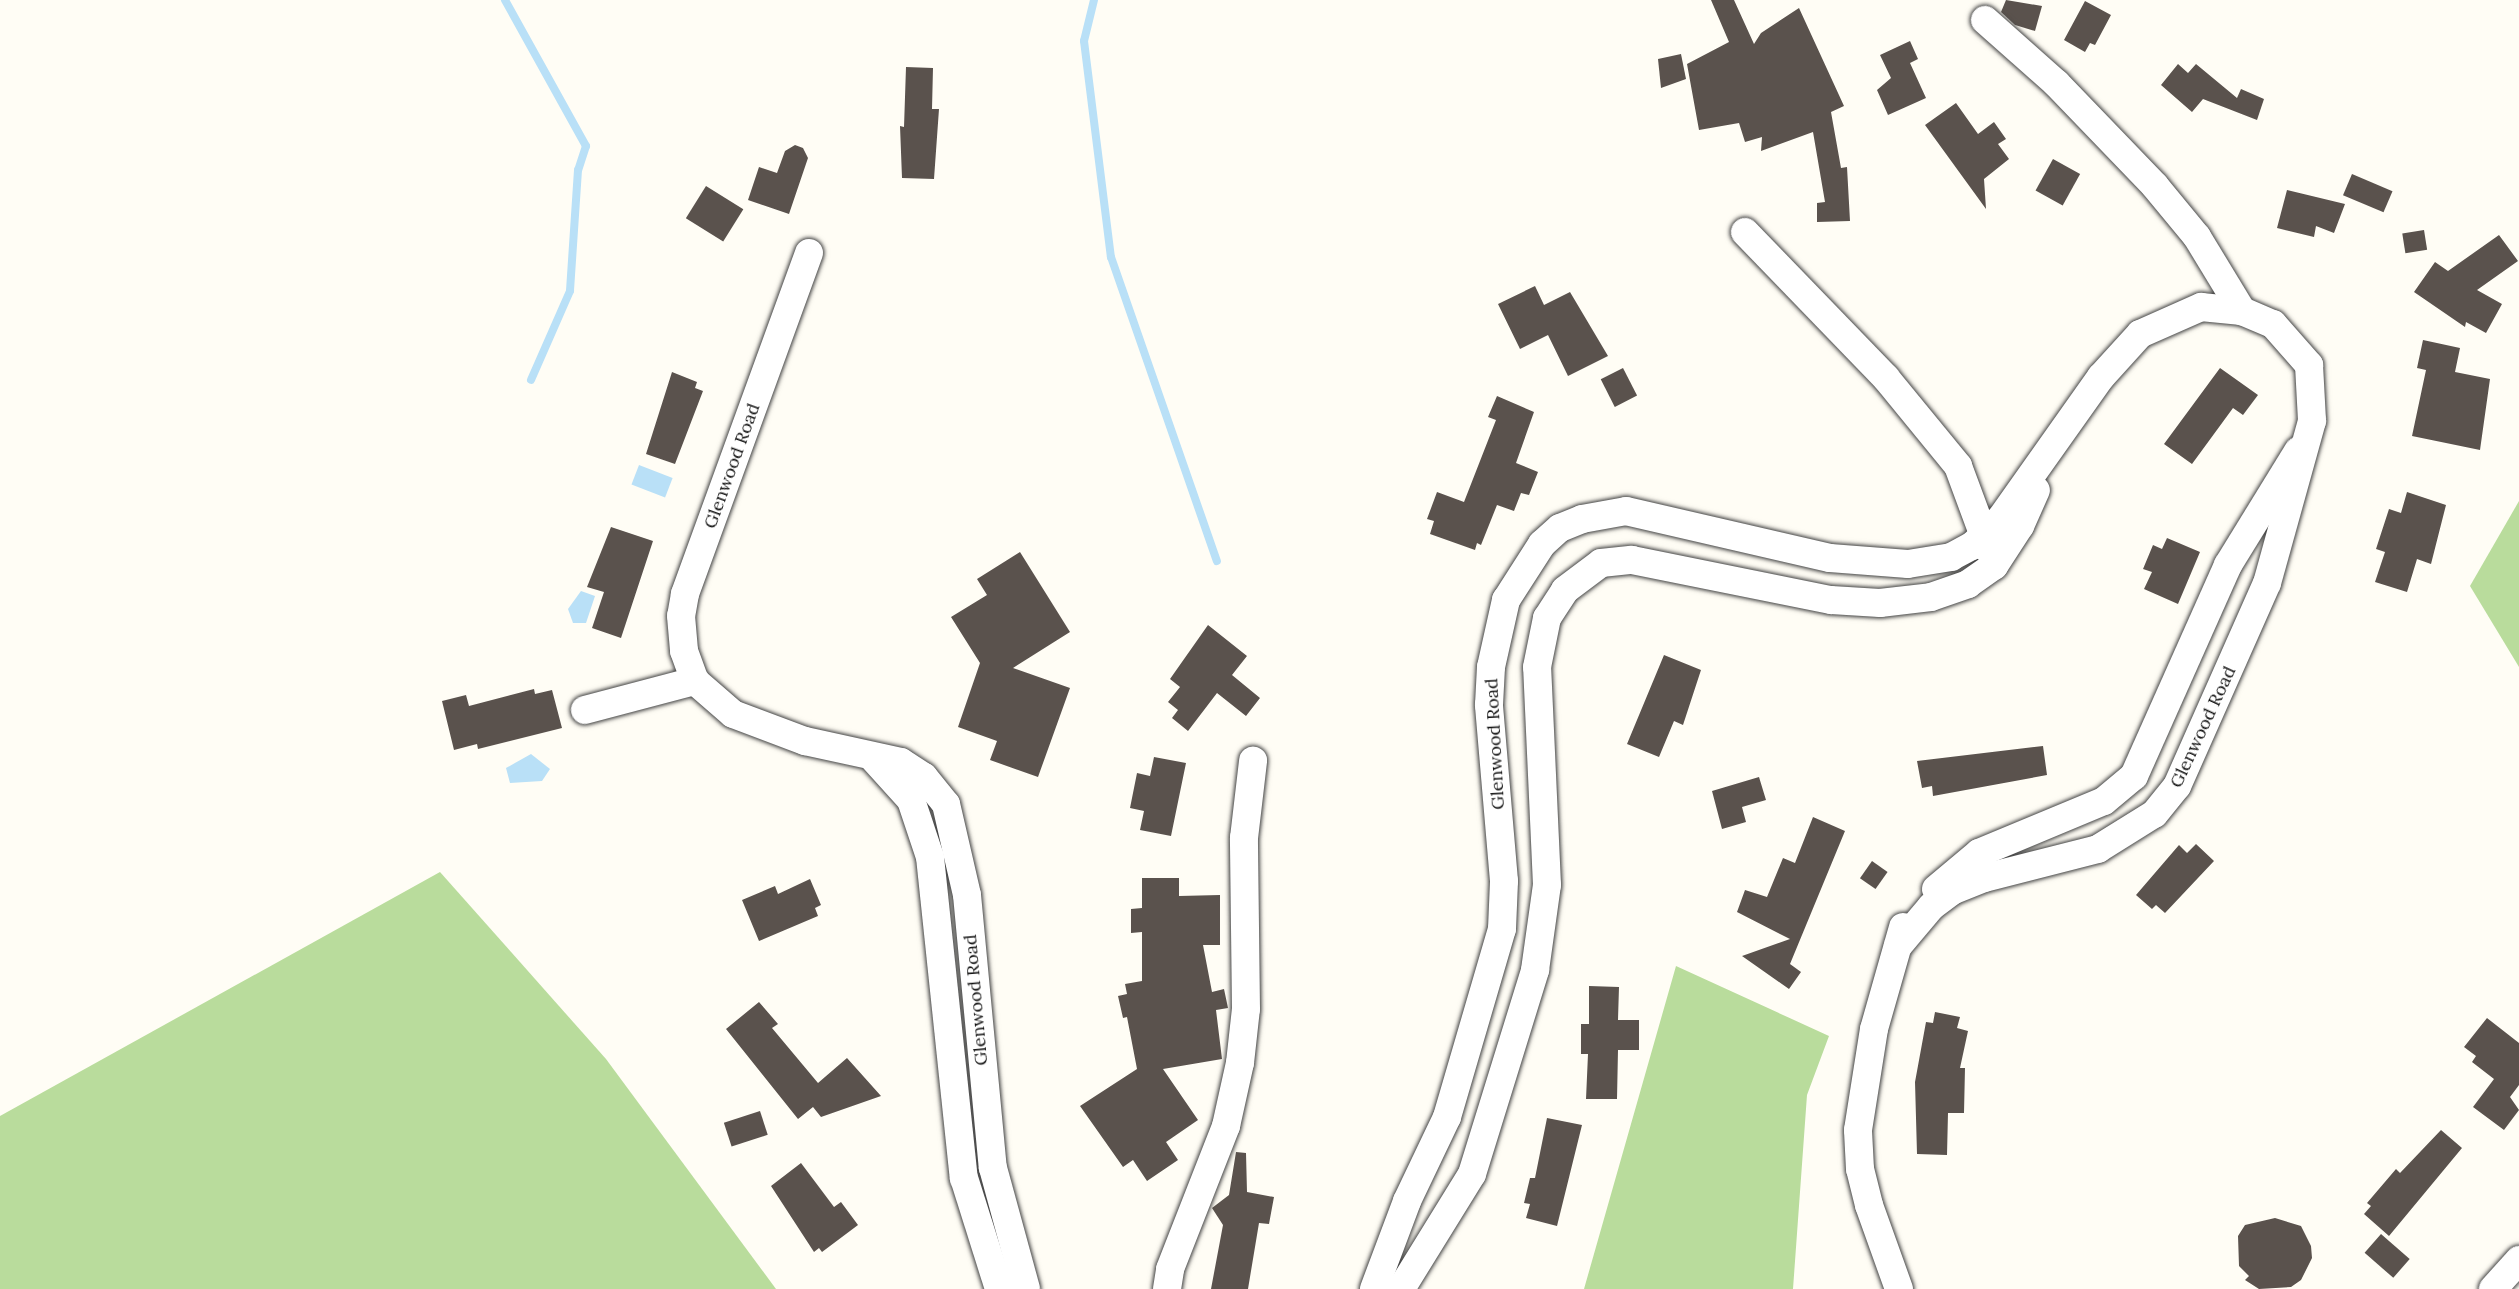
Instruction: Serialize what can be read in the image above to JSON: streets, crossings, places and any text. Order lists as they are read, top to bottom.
{
  "streets": {
    "street": ["Glenwood Road"]
  }
}
